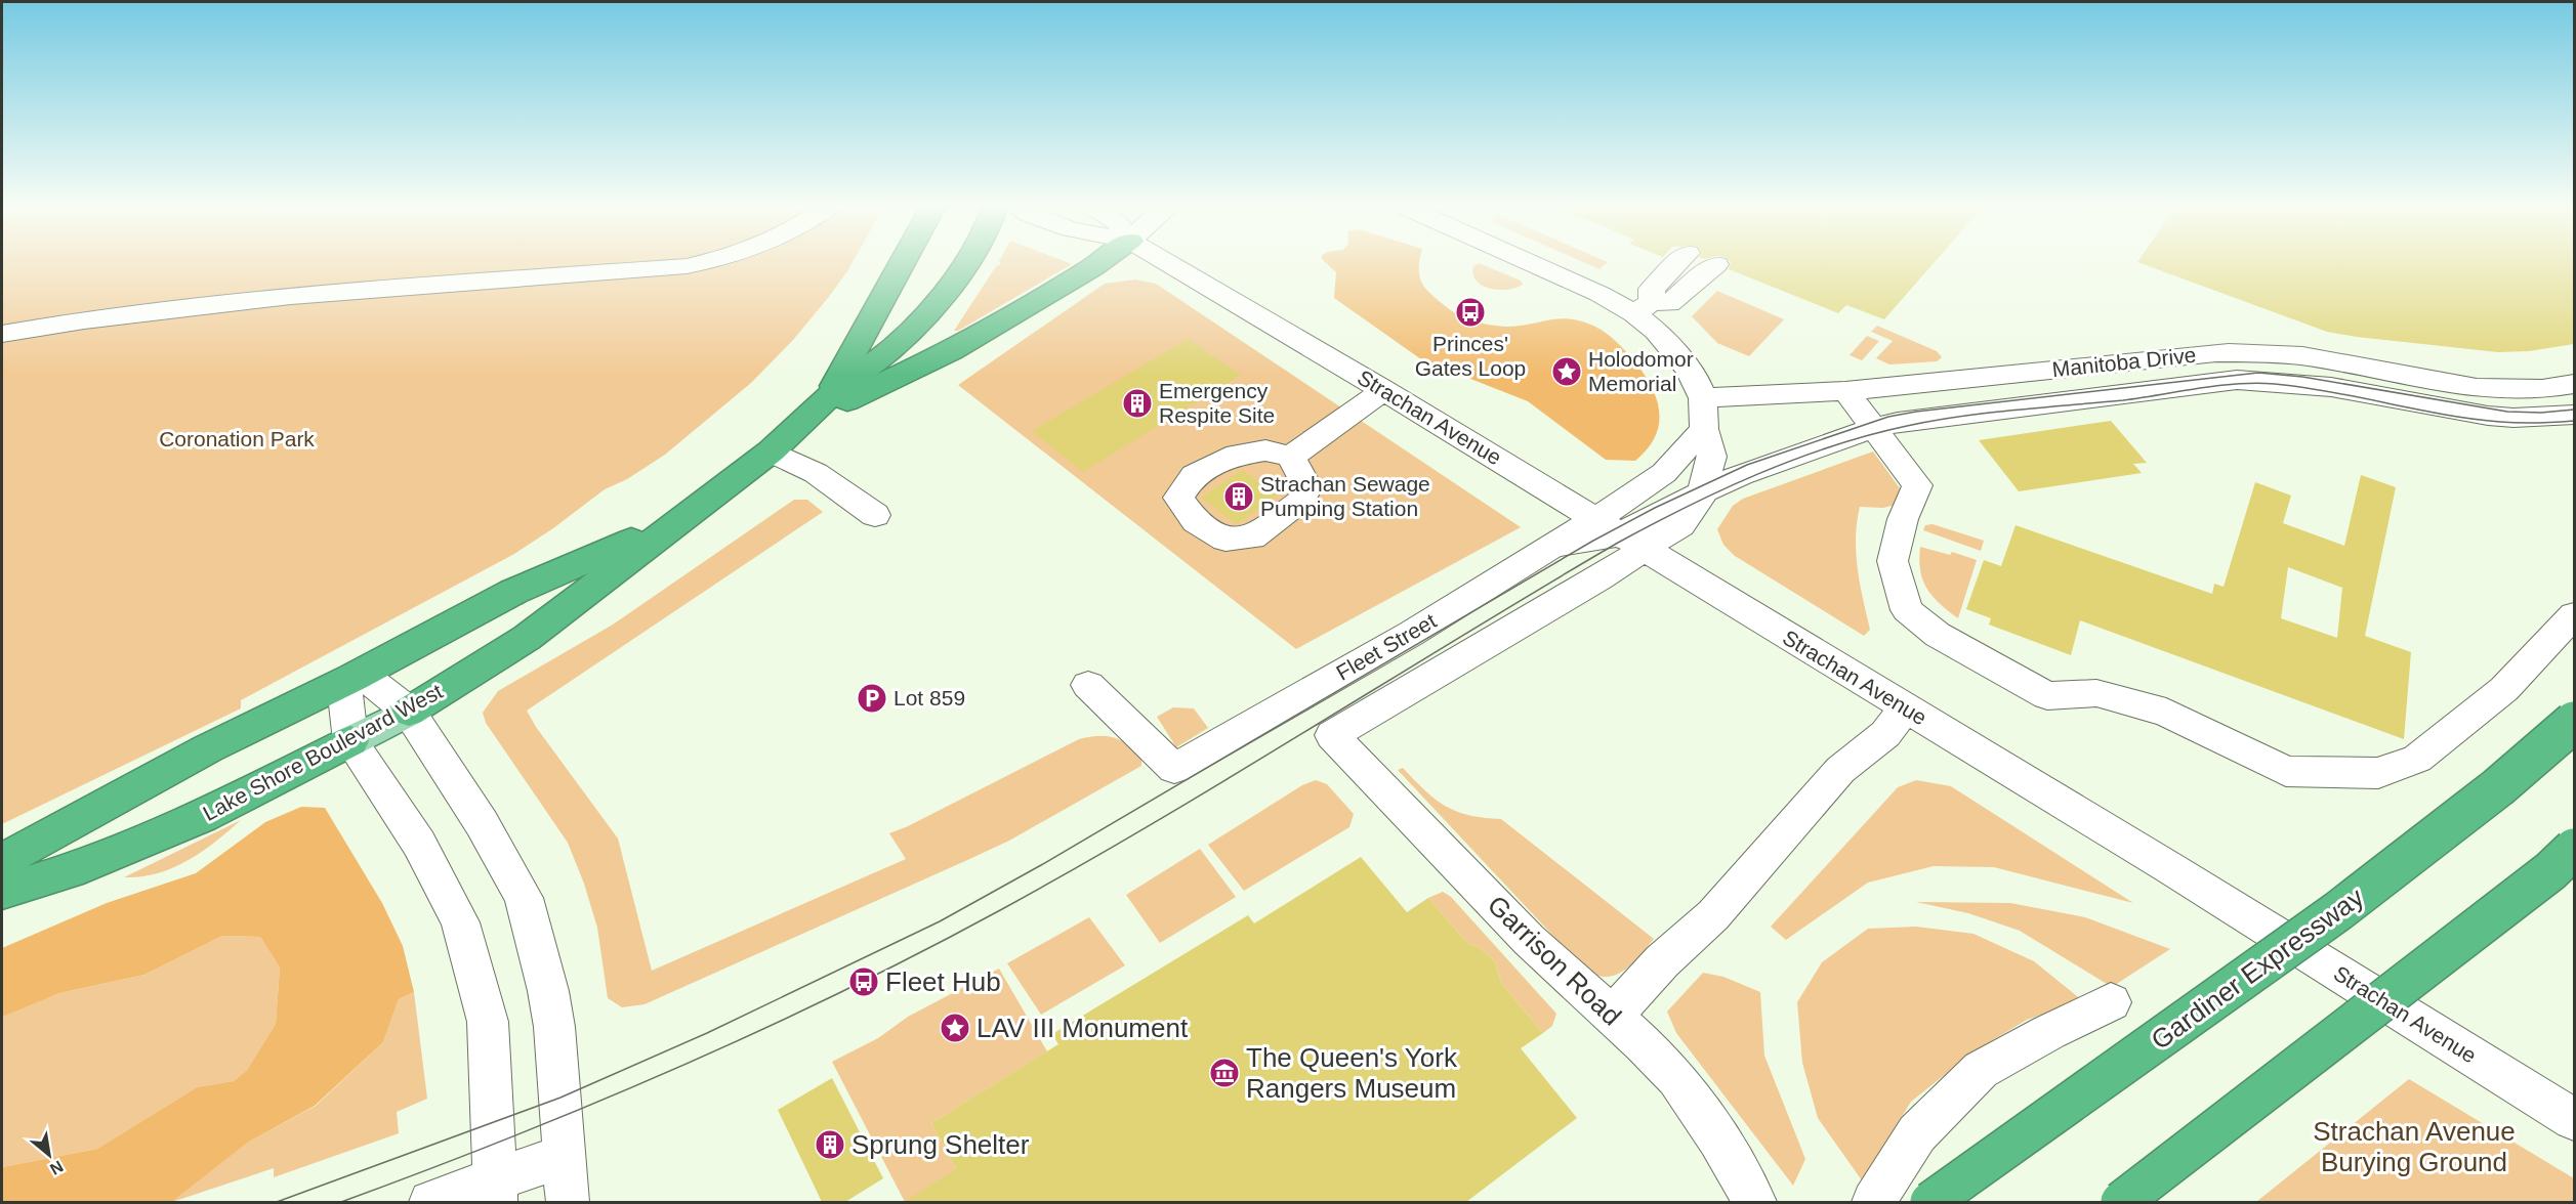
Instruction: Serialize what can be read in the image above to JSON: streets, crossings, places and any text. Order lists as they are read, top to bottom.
{
  "streets": {
    "highway": ["Lake Shore Boulevard West", "Gardiner Expressway"],
    "street": [
      "Manitoba Drive",
      "Strachan Avenue",
      "Fleet Street",
      "Garrison Road"
    ]
  },
  "crossings": [
    ["Strachan Avenue", "Fleet Street"],
    ["Strachan Avenue", "Garrison Road"],
    ["Fleet Street", "Garrison Road"]
  ],
  "parks": ["Coronation Park", "Strachan Avenue Burying Ground"],
  "places": {
    "bus stop": ["Princes' Gates Loop", "Fleet Hub"],
    "place": ["Holodomor Memorial", "LAV III Monument"],
    "building": ["Emergency Respite Site", "Strachan Sewage Pumping Station", "Sprung Shelter"],
    "parking": ["Lot 859"],
    "museum": ["The Queen's York Rangers Museum"]
  },
  "north": "bottom right"
}
